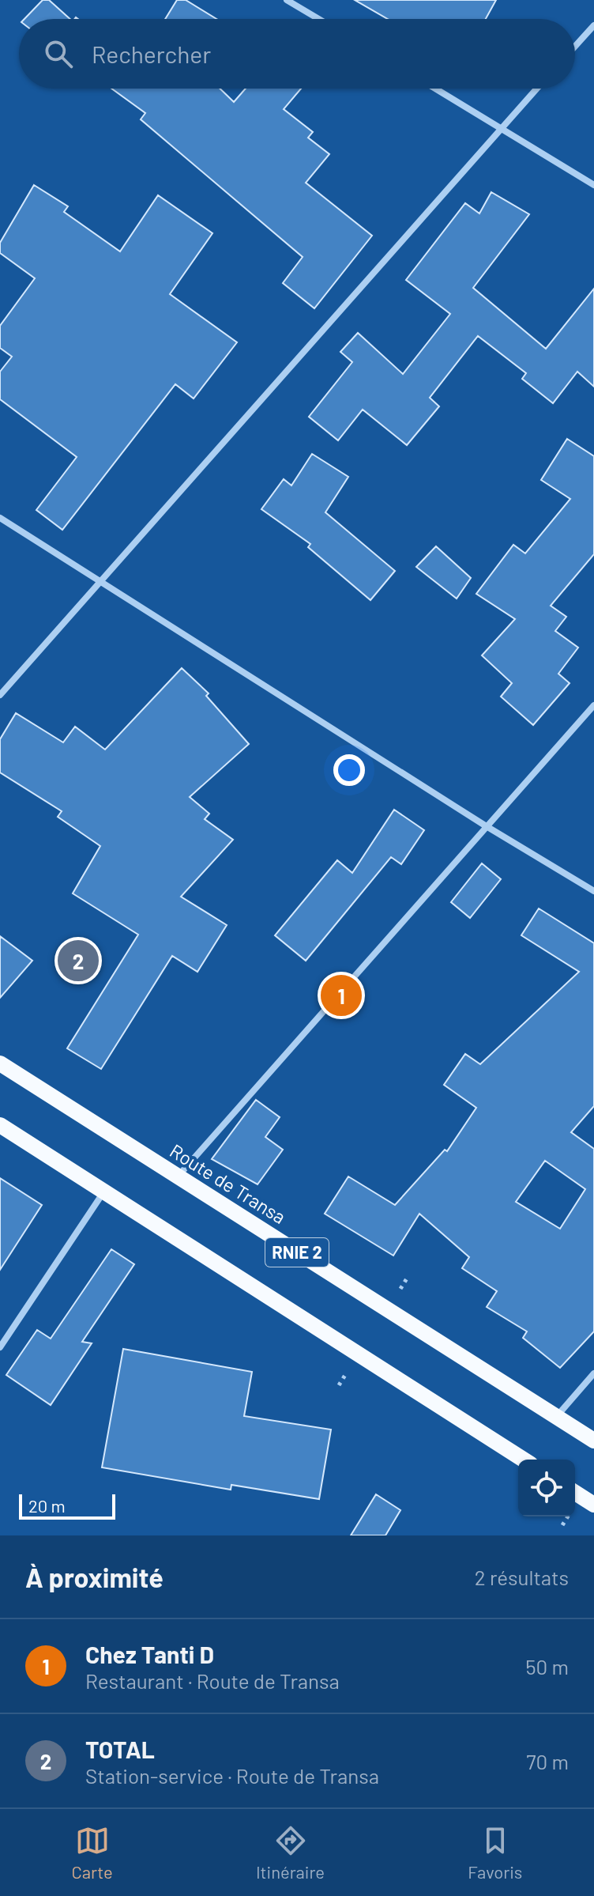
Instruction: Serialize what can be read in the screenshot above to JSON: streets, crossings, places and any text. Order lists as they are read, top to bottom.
{
  "streets": {
    "main road": ["Route de Transa", "RNIE 2"]
  },
  "scale_bar": "20 m",
  "page": {
    "search": "Rechercher",
    "pins": ["2", "1"],
    "scale": "20 m",
    "heading": ["À proximité", "2 résultats"],
    "list": [
      {
        "mark": "1",
        "name": "Chez Tanti D",
        "note": "Restaurant · Route de Transa",
        "value": "50 m"
      },
      {
        "mark": "2",
        "name": "TOTAL",
        "note": "Station-service · Route de Transa",
        "value": "70 m"
      }
    ],
    "nav": ["Carte", "Itinéraire", "Favoris"]
  }
}
